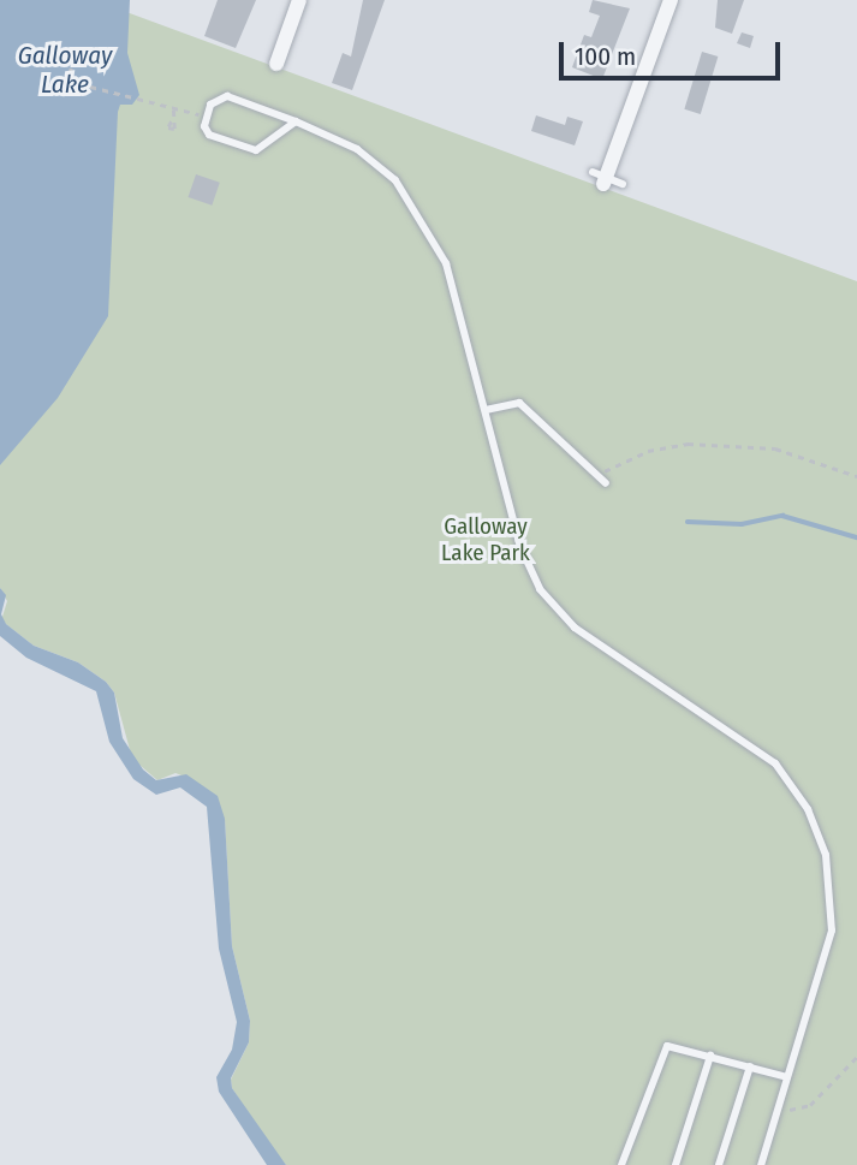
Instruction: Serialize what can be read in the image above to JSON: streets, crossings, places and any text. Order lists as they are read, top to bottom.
{
  "water": ["Galloway Lake"],
  "parks": ["Galloway Lake Park"],
  "scale_bar": "100 m"
}
